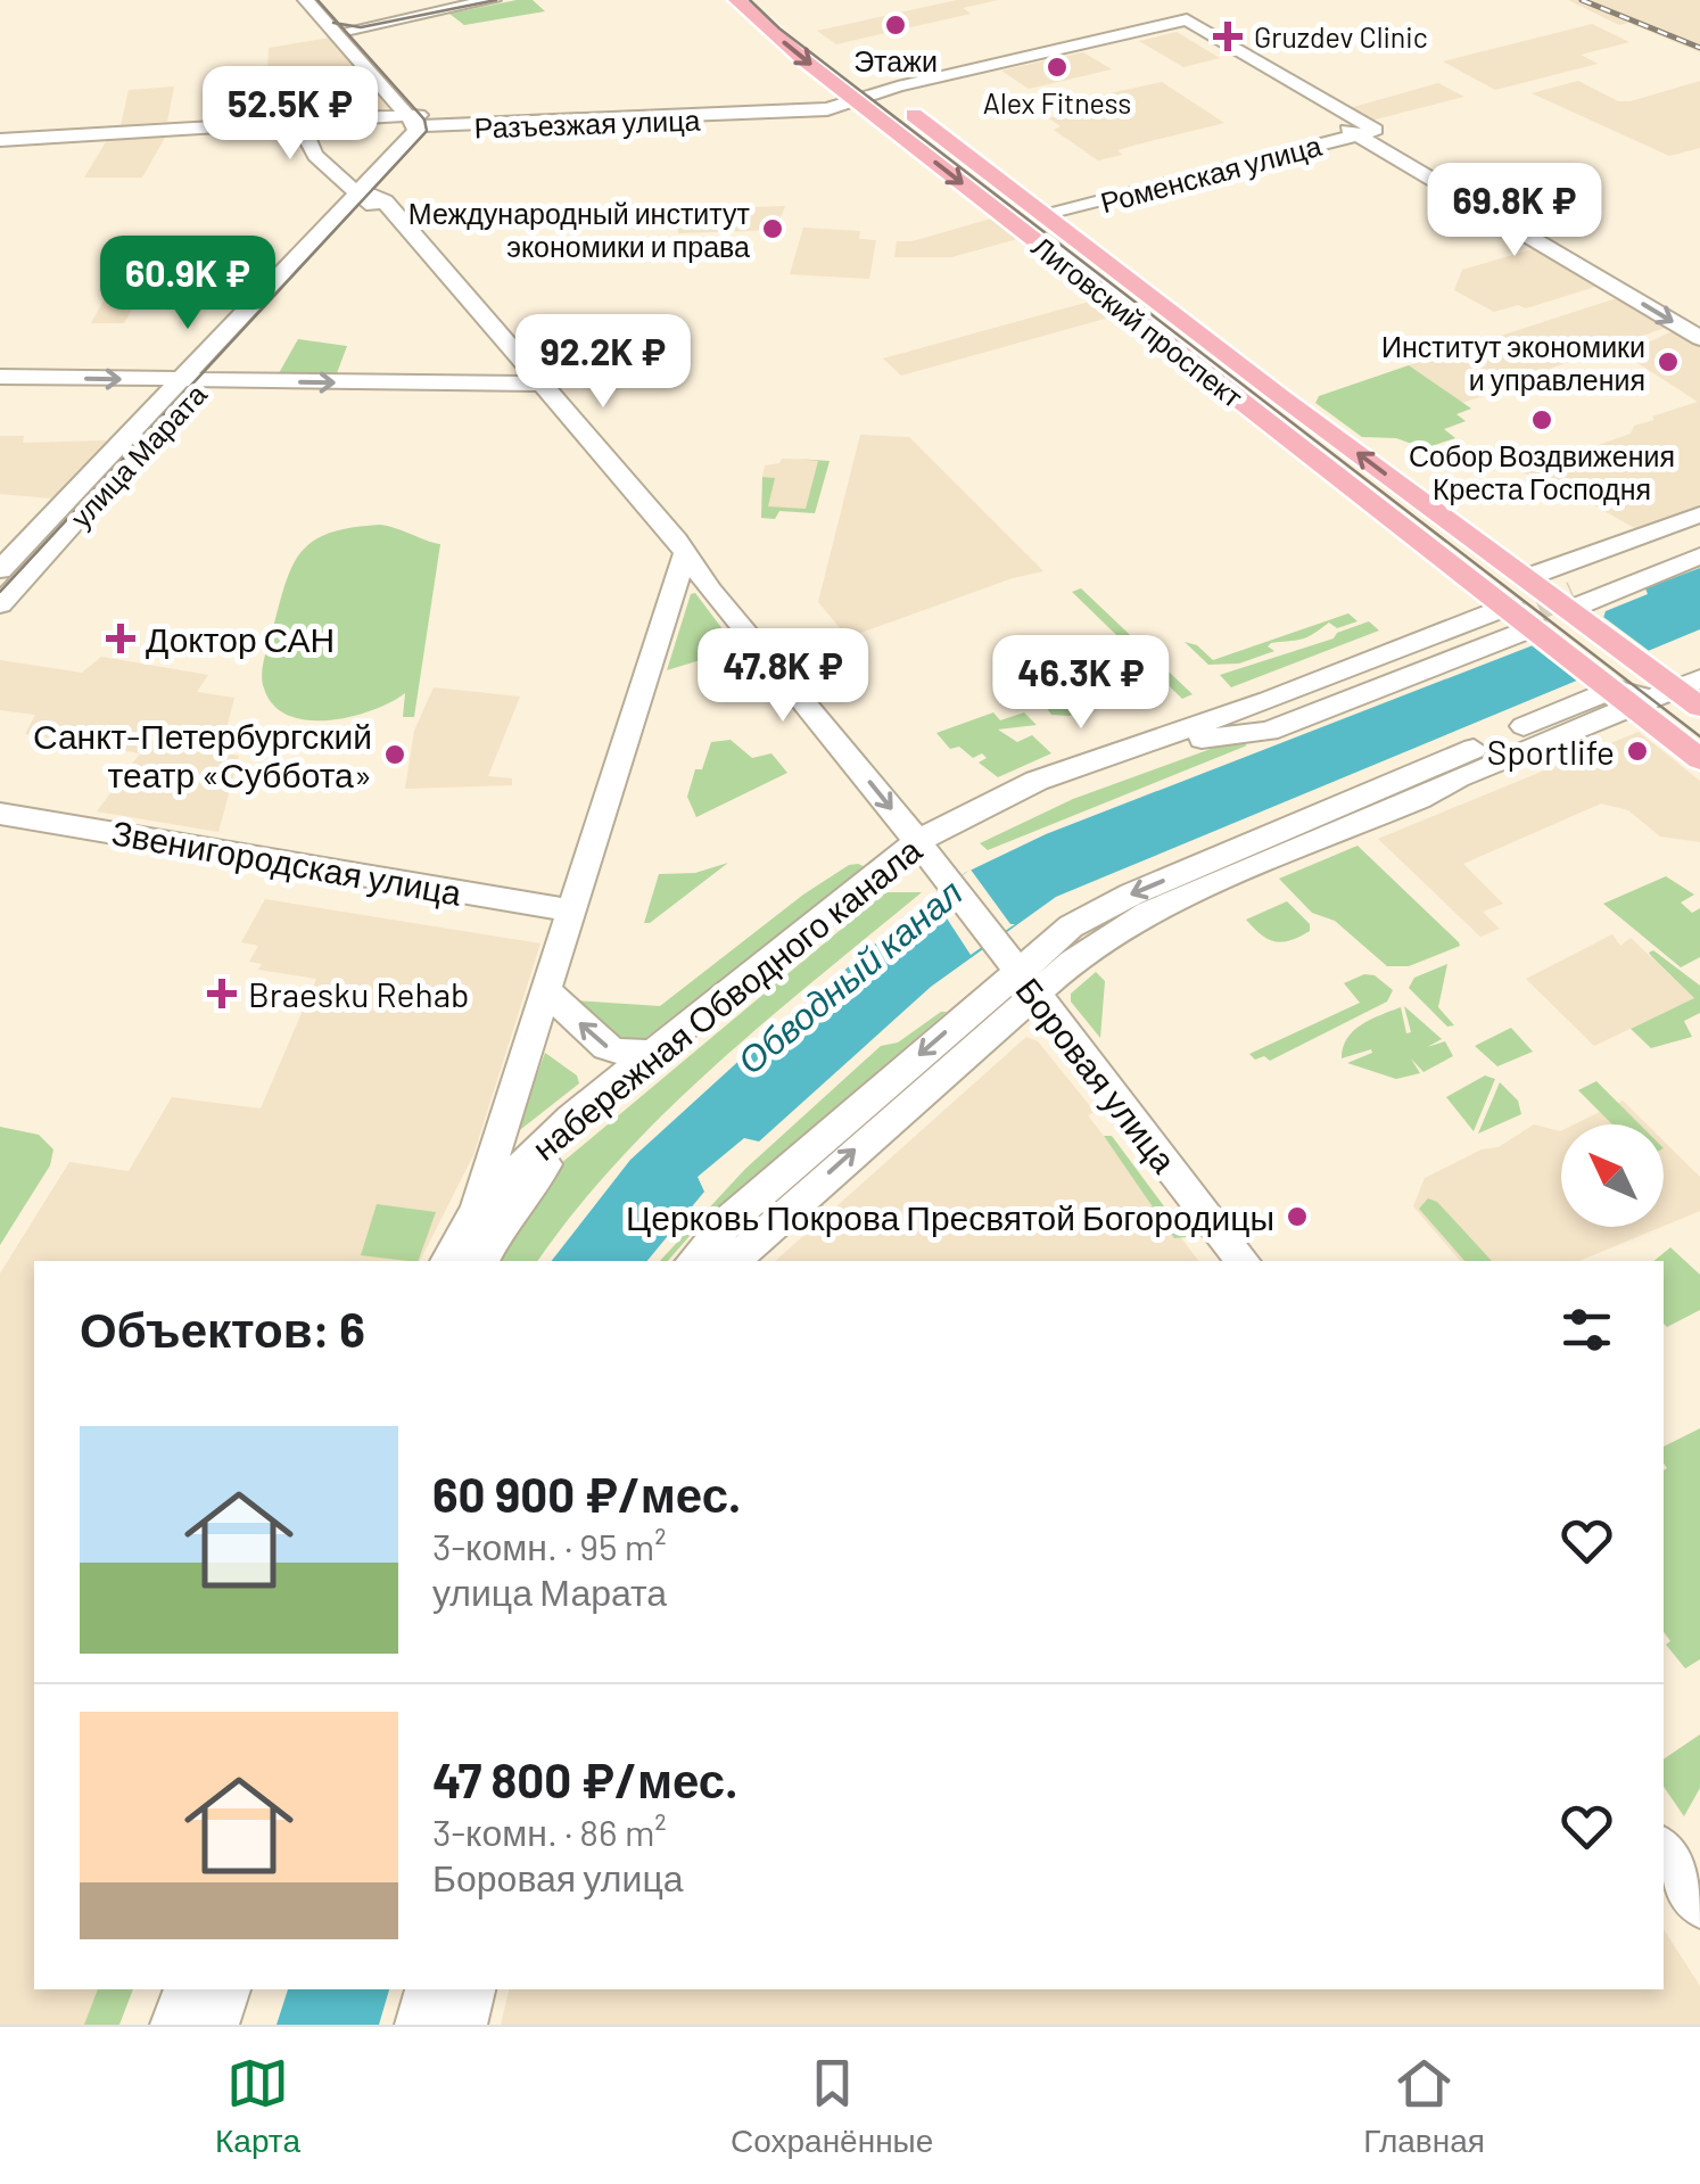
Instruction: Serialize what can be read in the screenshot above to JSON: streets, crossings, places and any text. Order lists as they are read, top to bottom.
{
  "streets": {
    "main road": ["Лиговский проспект"],
    "street": [
      "Разъезжая улица",
      "Роменская улица",
      "улица Марата",
      "Звенигородская улица",
      "набережная Обводного канала",
      "Боровая улица"
    ]
  },
  "crossings": [
    ["Разъезжая улица", "Роменская улица"],
    ["Разъезжая улица", "Лиговский проспект"],
    ["Разъезжая улица", "улица Марата"],
    ["Роменская улица", "Лиговский проспект"],
    ["Лиговский проспект", "набережная Обводного канала"],
    ["набережная Обводного канала", "Боровая улица"]
  ],
  "water": ["Обводный канал"],
  "places": {
    "other": [
      "Этажи",
      "Alex Fitness",
      "Международный институт экономики и права",
      "Институт экономики и управления",
      "Собор Воздвижения Креста Господня",
      "Sportlife",
      "Санкт-Петербургский театр «Суббота»",
      "Церковь Покрова Пресвятой Богородицы"
    ],
    "health": ["Gruzdev Clinic", "Доктор САН", "Braesku Rehab"]
  },
  "north": "top left",
  "page": {
    "price": [
      "52.5K ₽",
      "69.8K ₽",
      "60.9K ₽",
      "92.2K ₽",
      "47.8K ₽",
      "46.3K ₽"
    ],
    "heading": "Объектов: 6",
    "list": [
      {
        "name": "60 900 ₽/мес.",
        "note": "3-комн. · 95 m² · улица Марата"
      },
      {
        "name": "47 800 ₽/мес.",
        "note": "3-комн. · 86 m² · Боровая улица"
      }
    ],
    "tabs": ["Карта", "Сохранённые", "Главная"]
  }
}
